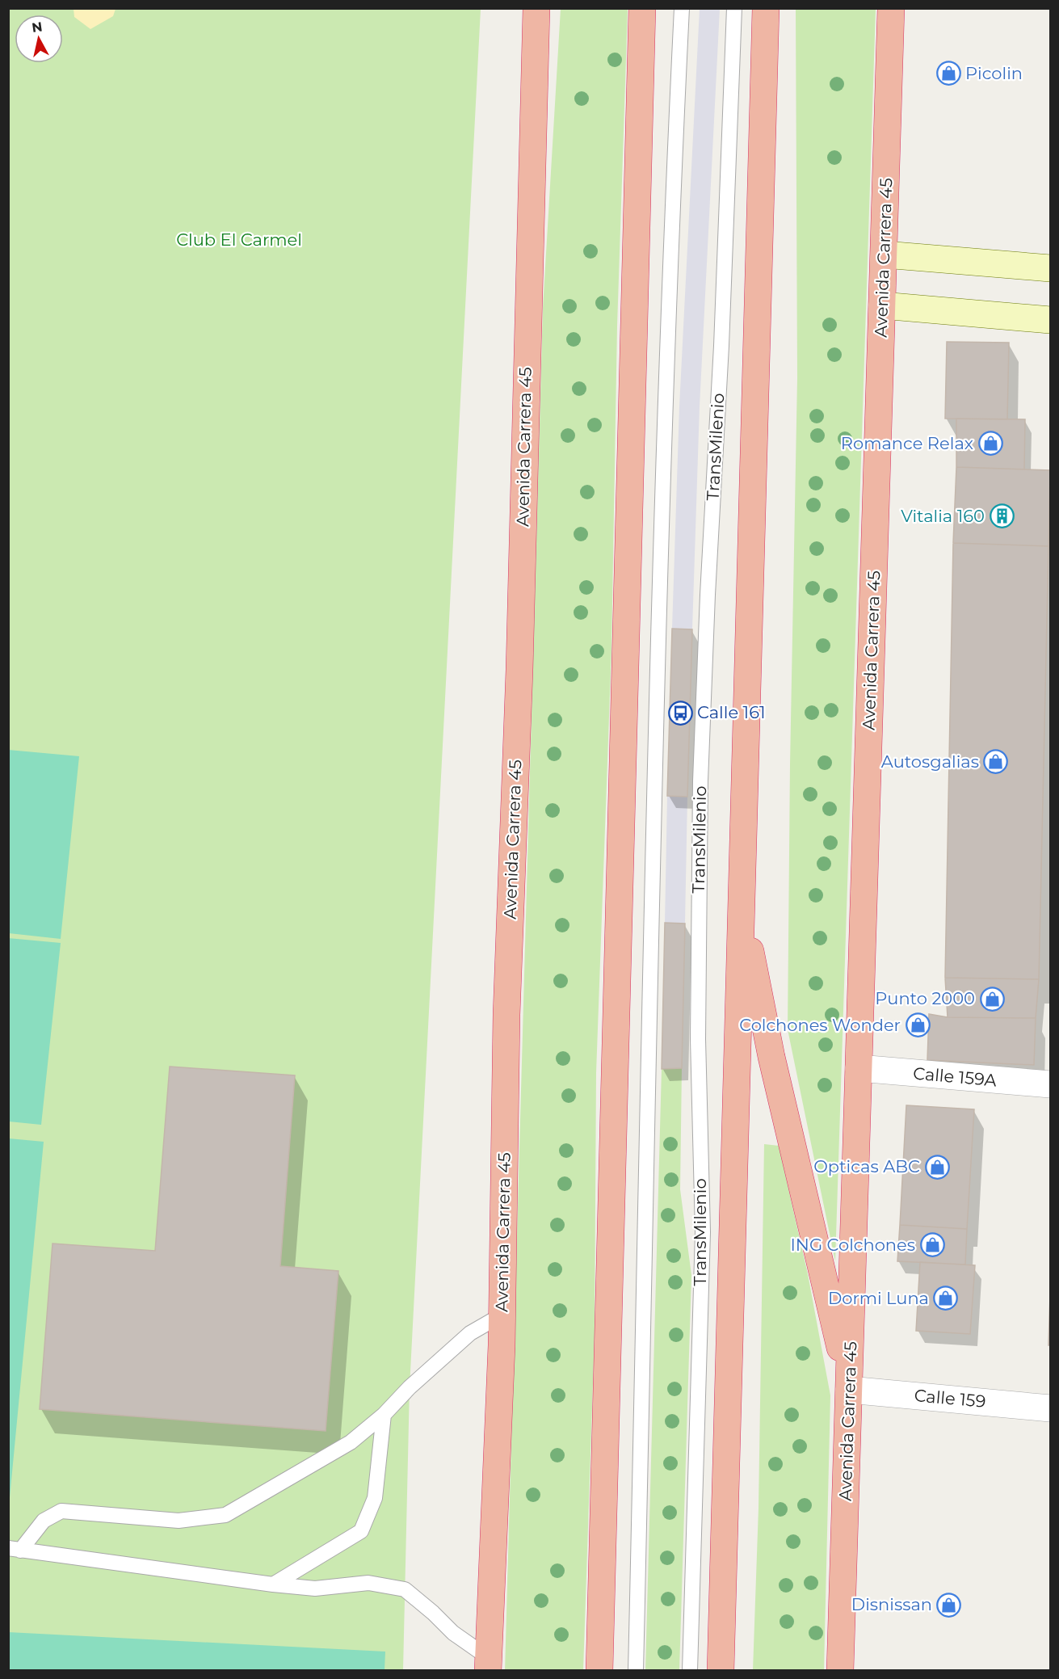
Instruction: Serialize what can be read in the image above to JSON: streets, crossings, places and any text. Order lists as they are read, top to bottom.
{
  "streets": {
    "highway": ["Avenida Carrera 45"],
    "street": ["Calle 159A", "Calle 159"],
    "lane": ["TransMilenio"]
  },
  "crossings": [
    ["Avenida Carrera 45", "Calle 159A"],
    ["Avenida Carrera 45", "Calle 159"]
  ],
  "parks": ["Club El Carmel"],
  "places": {
    "shop": [
      "Picolin",
      "Romance Relax",
      "Autosgalias",
      "Punto 2000",
      "Colchones Wonder",
      "Opticas ABC",
      "ING Colchones",
      "Dormi Luna",
      "Disnissan"
    ],
    "building": ["Vitalia 160"],
    "bus stop": ["Calle 161"]
  },
  "north": "top"
}
